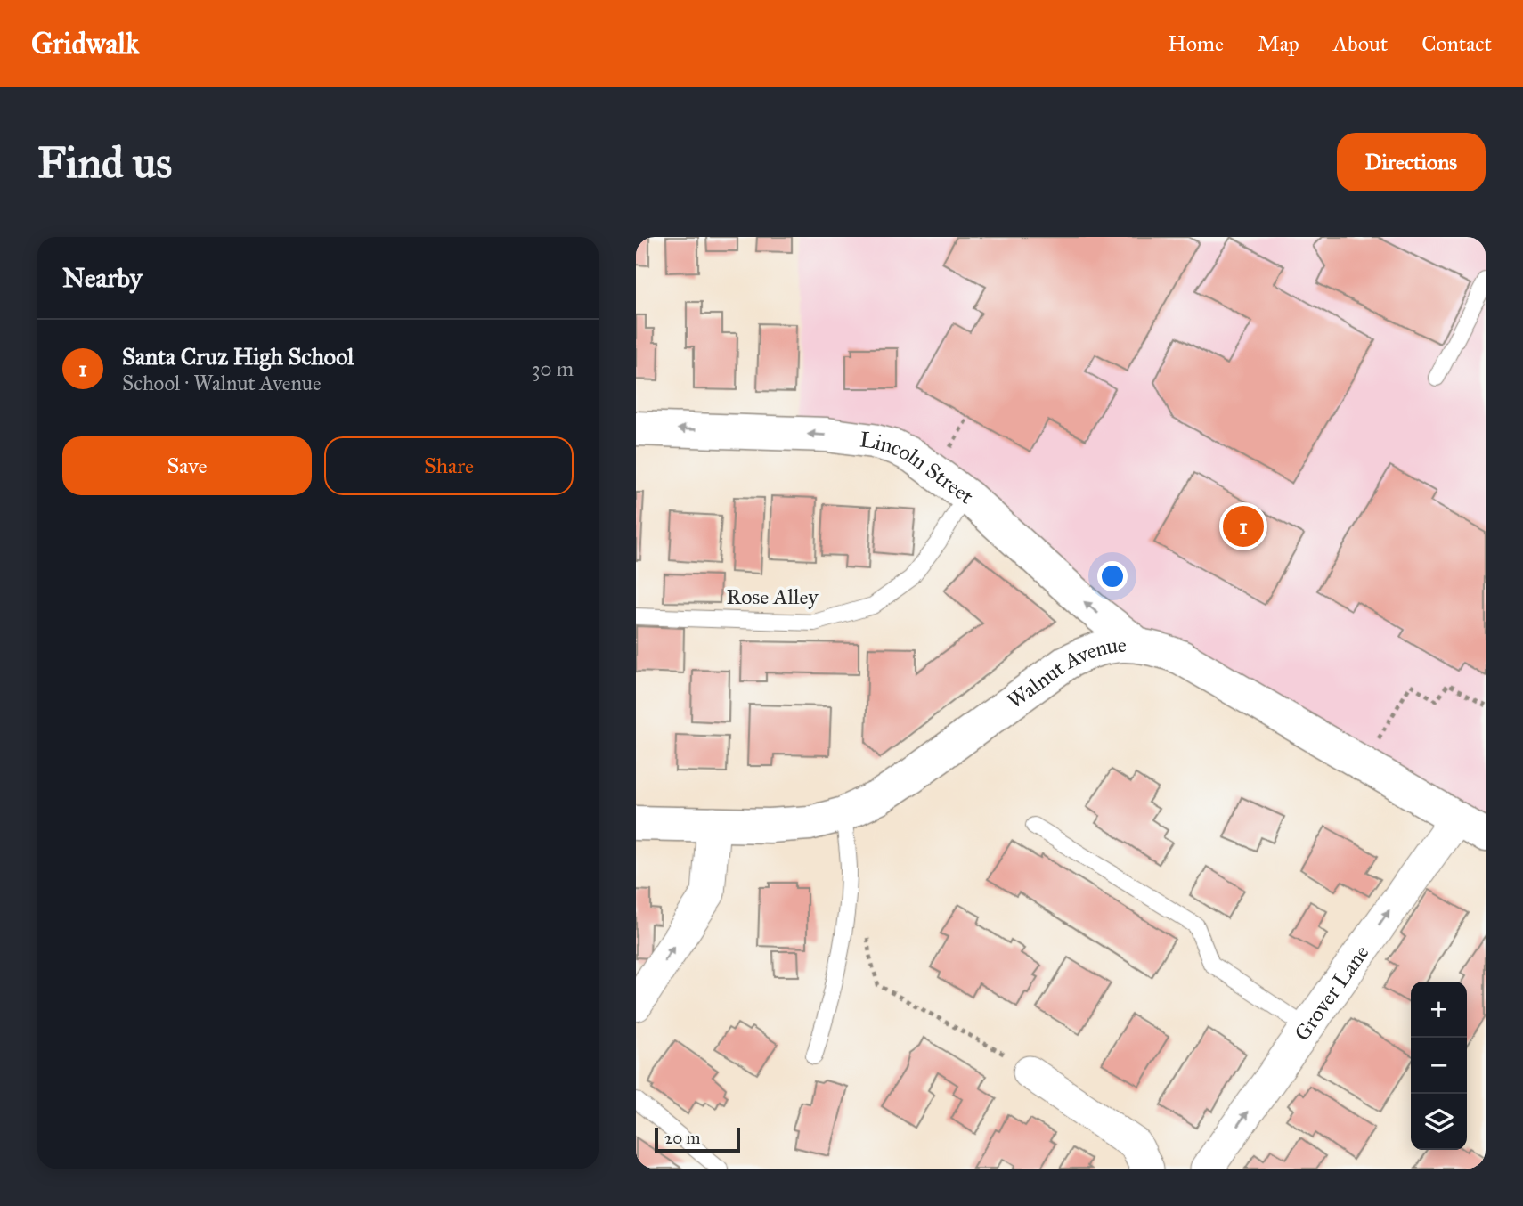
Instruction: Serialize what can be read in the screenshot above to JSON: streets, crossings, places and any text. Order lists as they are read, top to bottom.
{
  "streets": {
    "main road": ["Lincoln Street", "Walnut Avenue"],
    "street": ["Grover Lane"],
    "lane": ["Rose Alley"]
  },
  "crossings": [
    ["Lincoln Street", "Rose Alley"],
    ["Lincoln Street", "Walnut Avenue"],
    ["Walnut Avenue", "Grover Lane"]
  ],
  "one_way": ["Lincoln Street", "Grover Lane"],
  "scale_bar": "20 m",
  "page": {
    "header": "Gridwalk",
    "nav": [
      "Home",
      "Map",
      "About",
      "Contact"
    ],
    "buttons": [
      "Directions",
      ["Save", "Share"]
    ],
    "title": "Find us",
    "heading": "Nearby",
    "list": [
      {
        "mark": "1",
        "name": "Santa Cruz High School",
        "note": "School · Walnut Avenue",
        "value": "30 m"
      }
    ],
    "pins": "1",
    "map_buttons": ["+", "−"],
    "scale": "20 m"
  }
}
